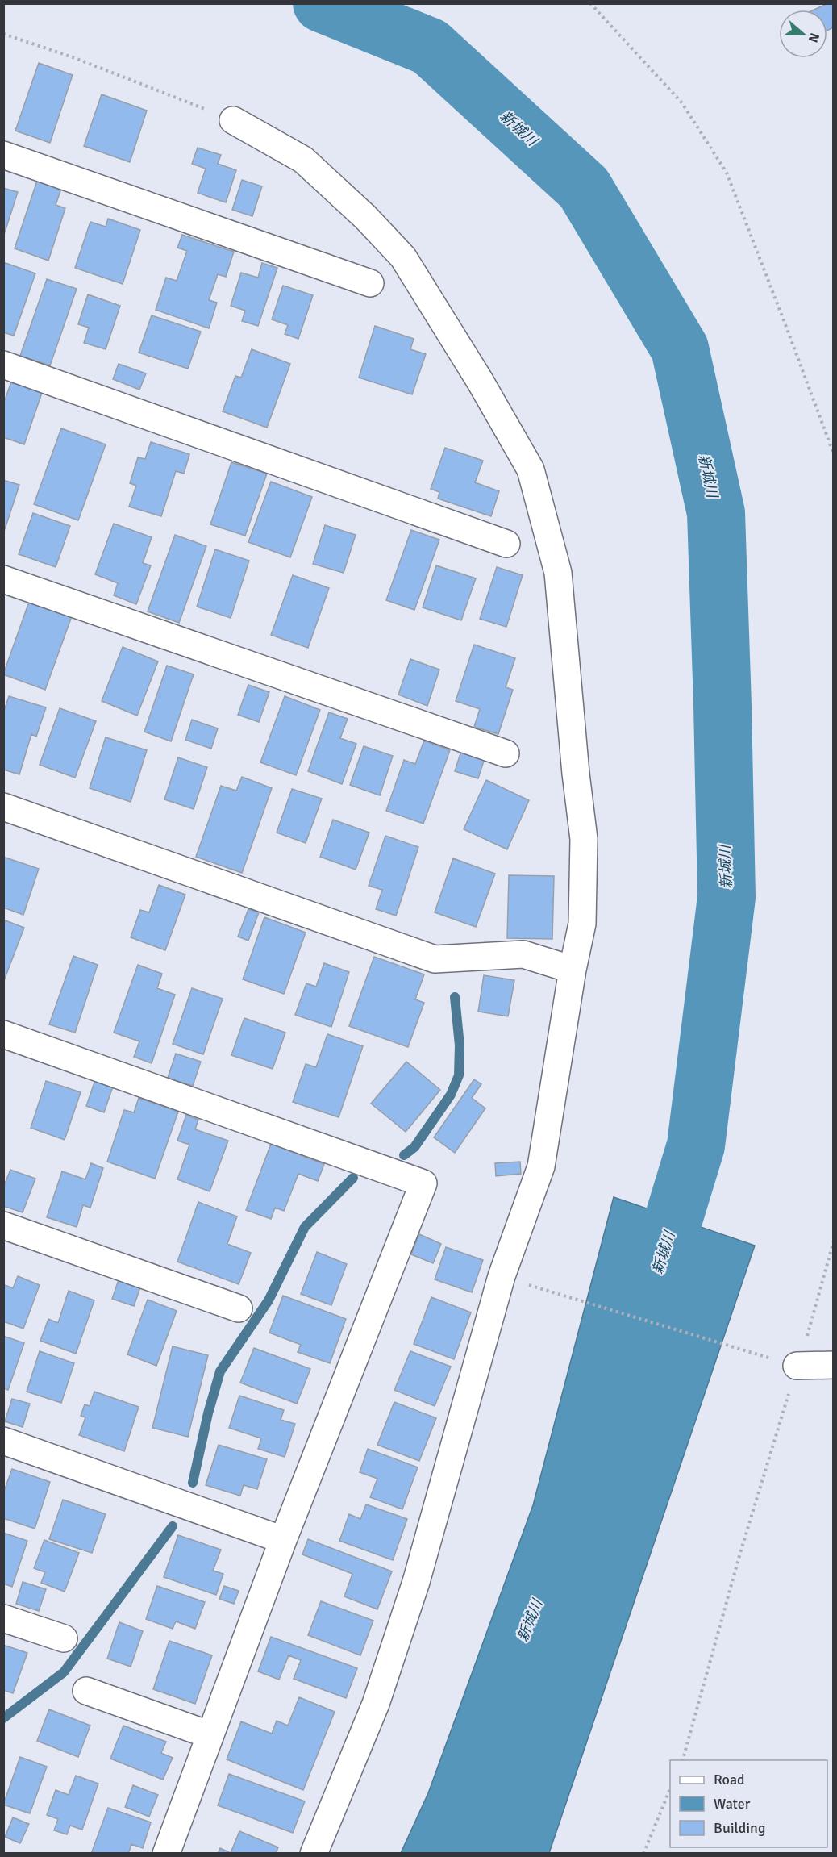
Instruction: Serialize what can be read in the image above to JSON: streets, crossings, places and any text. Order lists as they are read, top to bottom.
{
  "water": ["新城川"],
  "legend": ["Road", "Water", "Building"],
  "north": "right"
}
